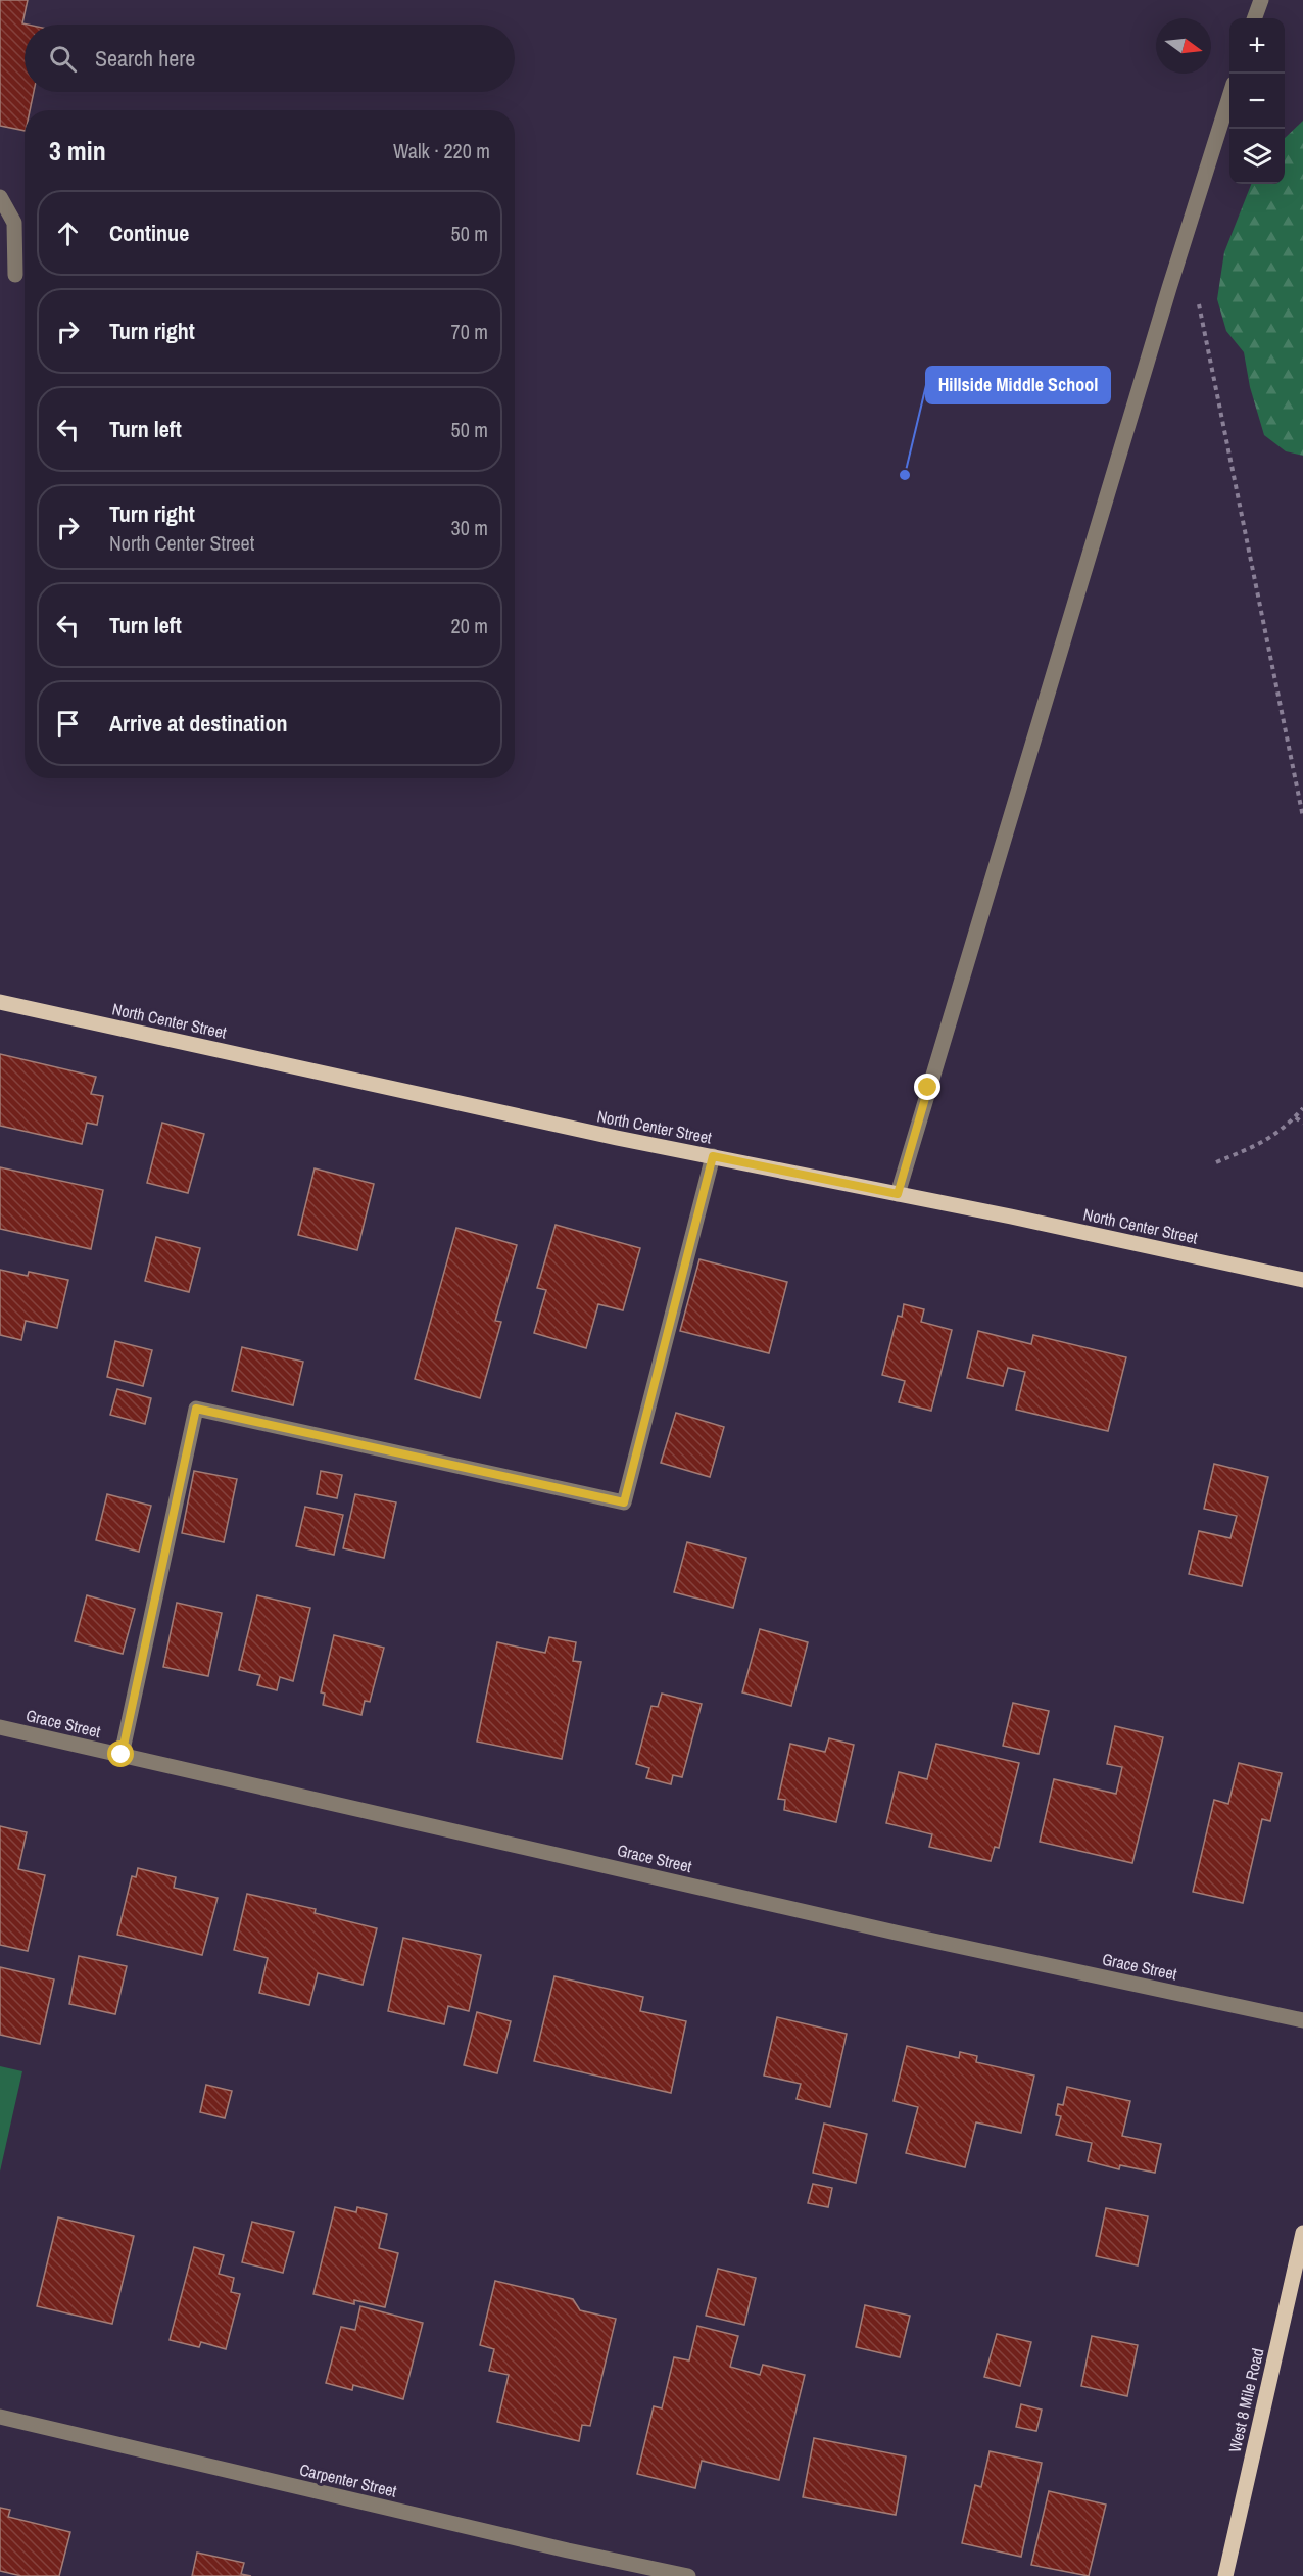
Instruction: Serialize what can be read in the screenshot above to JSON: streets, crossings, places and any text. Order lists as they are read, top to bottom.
{
  "streets": {
    "main road": ["North Center Street", "West 8 Mile Road"],
    "street": ["Grace Street", "Carpenter Street"]
  },
  "places": ["Hillside Middle School"],
  "north": "right",
  "page": {
    "map_buttons": ["+", "−"],
    "search": "Search here",
    "heading": ["3 min", "Walk · 220 m"],
    "list": [
      ["Continue", "50 m"],
      ["Turn right", "70 m"],
      ["Turn left", "50 m"],
      ["Turn right", "North Center Street", "30 m"],
      ["Turn left", "20 m"],
      "Arrive at destination"
    ]
  }
}
